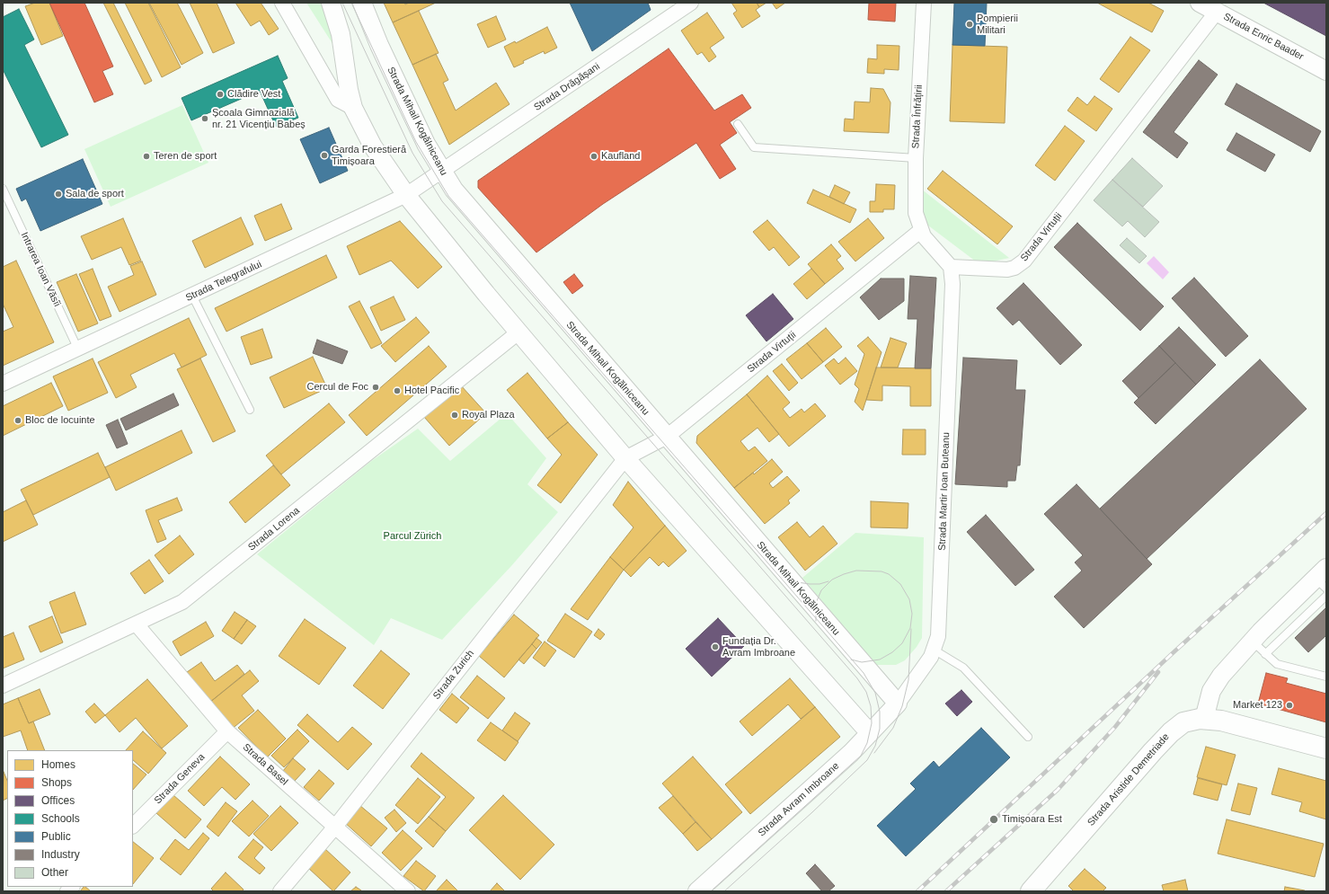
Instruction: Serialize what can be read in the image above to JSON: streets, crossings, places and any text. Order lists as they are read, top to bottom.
{
  "streets": {
    "main road": ["Strada Aristide Demetriade"],
    "street": [
      "Strada Enric Baader",
      "Strada Drăgășani",
      "Strada Înfrățirii",
      "Strada Mihail Kogălniceanu",
      "Strada Virtuții",
      "Strada Telegrafului",
      "Strada Martir Ioan Buteanu",
      "Strada Lorena",
      "Strada Zurich",
      "Strada Basel",
      "Strada Geneva",
      "Strada Avram Imbroane"
    ],
    "lane": ["Intrarea Ioan Văsîi"]
  },
  "crossings": [
    ["Strada Enric Baader", "Strada Virtuții"],
    ["Strada Drăgășani", "Strada Mihail Kogălniceanu"],
    ["Strada Drăgășani", "Strada Telegrafului"],
    ["Strada Înfrățirii", "Strada Virtuții"],
    ["Strada Mihail Kogălniceanu", "Strada Virtuții"],
    ["Strada Mihail Kogălniceanu", "Strada Telegrafului"],
    ["Strada Mihail Kogălniceanu", "Strada Martir Ioan Buteanu"],
    ["Strada Mihail Kogălniceanu", "Strada Avram Imbroane"],
    ["Strada Virtuții", "Strada Martir Ioan Buteanu"],
    ["Strada Virtuții", "Strada Zurich"],
    ["Intrarea Ioan Văsîi", "Strada Telegrafului"],
    ["Strada Martir Ioan Buteanu", "Strada Avram Imbroane"],
    ["Strada Lorena", "Strada Basel"],
    ["Strada Zurich", "Strada Basel"],
    ["Strada Basel", "Strada Geneva"]
  ],
  "parks": ["Parcul Zürich"],
  "places": [
    "Pompierii Militari",
    "Clădire Vest",
    "Școala Gimnazială nr. 21 Vicențiu Babeș",
    "Garda Forestieră Timișoara",
    "Teren de sport",
    "Kaufland",
    "Sala de sport",
    "Cercul de Foc",
    "Hotel Pacific",
    "Royal Plaza",
    "Bloc de locuinte",
    "Fundația Dr. Avram Imbroane",
    "Market 123",
    "Timișoara Est"
  ],
  "legend": [
    "Homes",
    "Shops",
    "Offices",
    "Schools",
    "Public",
    "Industry",
    "Other"
  ]
}
